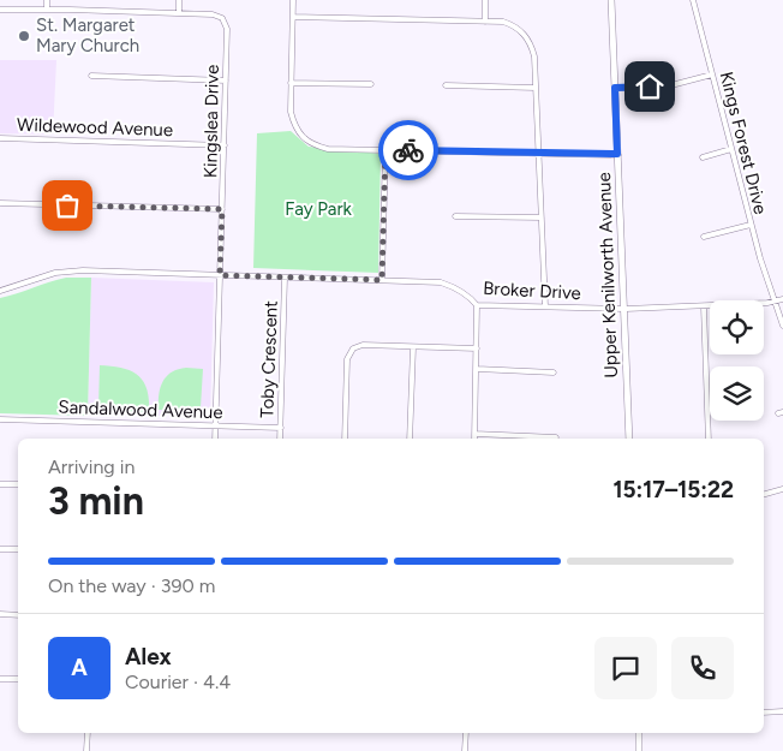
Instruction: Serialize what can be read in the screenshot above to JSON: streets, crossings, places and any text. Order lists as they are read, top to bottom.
{
  "streets": {
    "street": [
      "Kingslea Drive",
      "Wildewood Avenue",
      "Kings Forest Drive",
      "Upper Kenilworth Avenue",
      "Broker Drive",
      "Toby Crescent",
      "Sandalwood Avenue"
    ]
  },
  "crossings": [
    ["Kingslea Drive", "Wildewood Avenue"],
    ["Kingslea Drive", "Broker Drive"],
    ["Kingslea Drive", "Sandalwood Avenue"],
    ["Kings Forest Drive", "Broker Drive"],
    ["Upper Kenilworth Avenue", "Broker Drive"],
    ["Broker Drive", "Toby Crescent"],
    ["Toby Crescent", "Sandalwood Avenue"]
  ],
  "parks": ["Fay Park"],
  "places": ["St. Margaret Mary Church"],
  "page": {
    "heading": ["3 min", "Arriving in", "15:17–15:22"],
    "panel": ["Alex", "Courier · 4.4"],
    "bar": "On the way · 390 m",
    "round": "A"
  }
}
